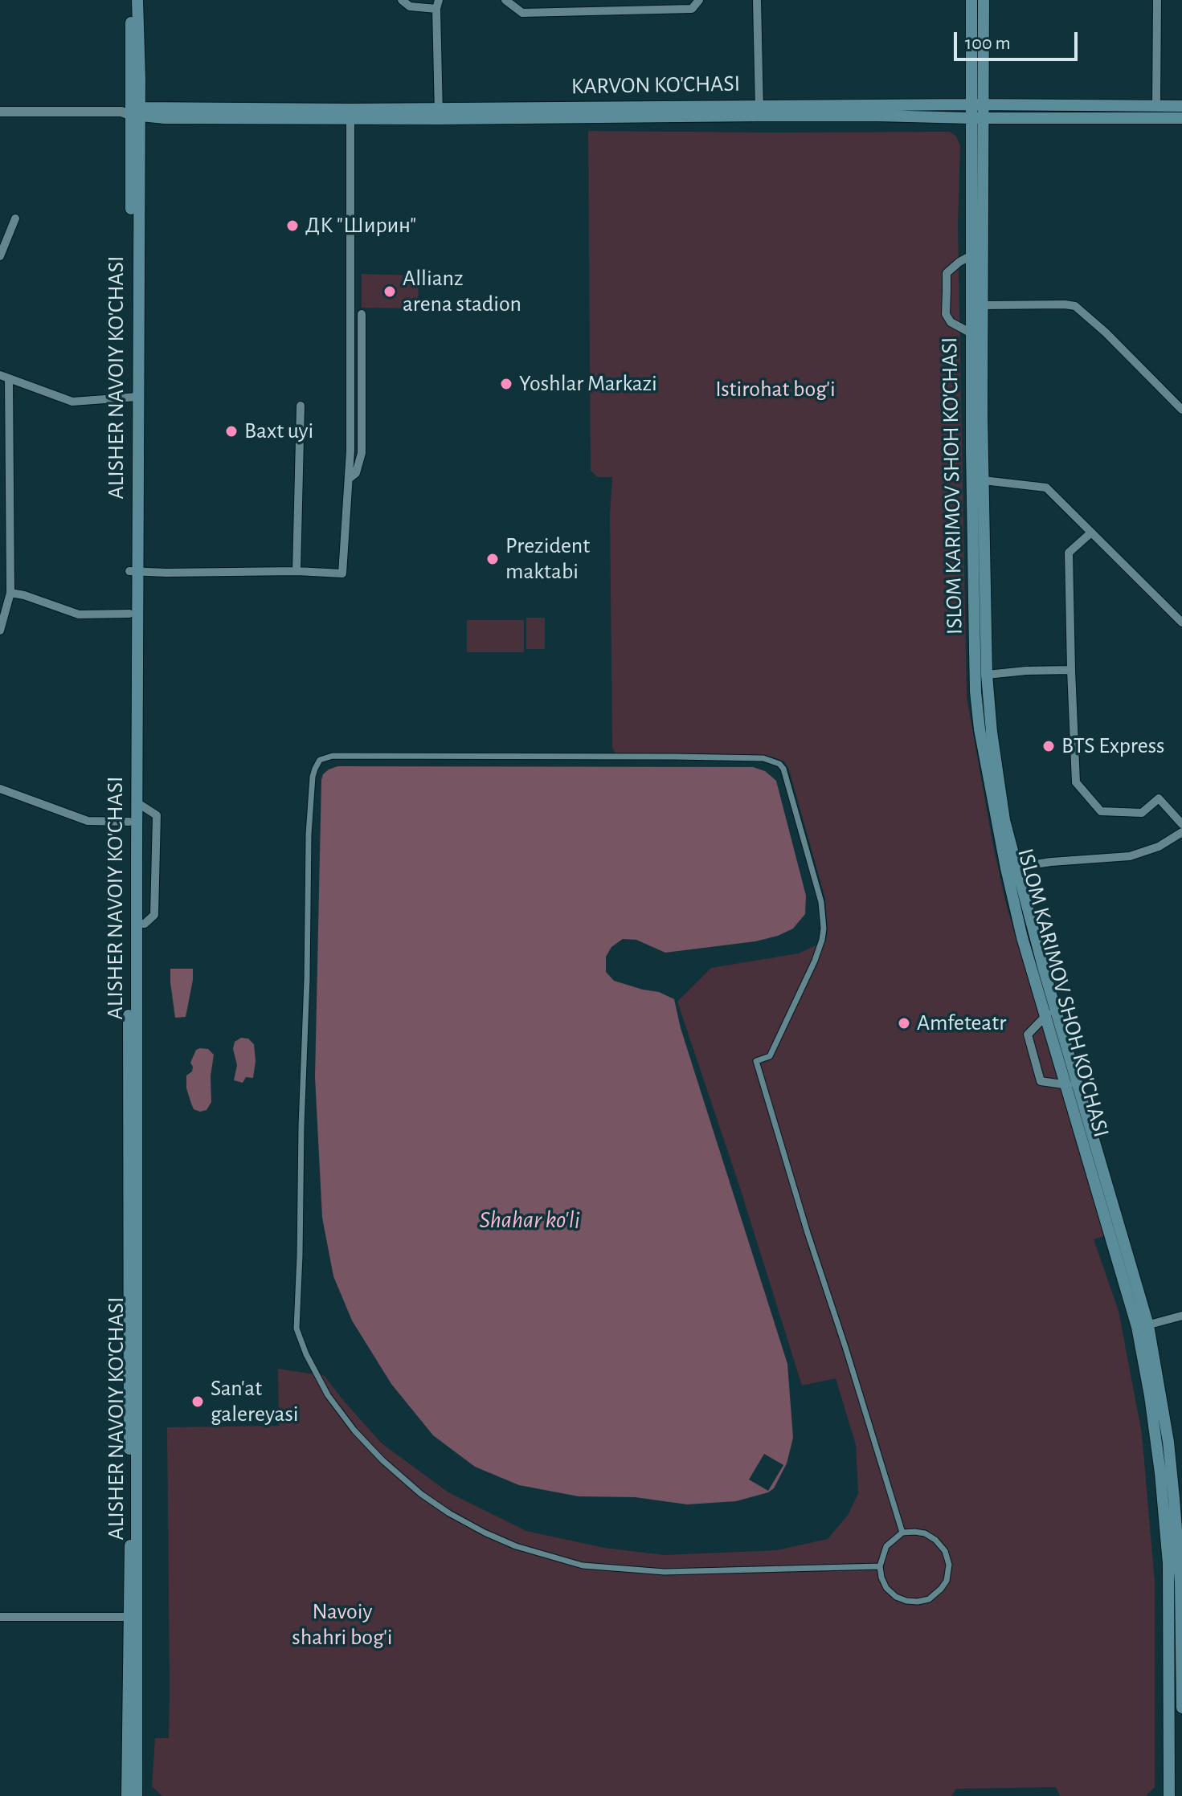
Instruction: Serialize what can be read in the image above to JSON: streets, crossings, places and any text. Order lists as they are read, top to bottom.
{
  "streets": {
    "main road": ["KARVON KO'CHASI", "ALISHER NAVOIY KO'CHASI", "ISLOM KARIMOV SHOH KO'CHASI"]
  },
  "crossings": [
    ["KARVON KO'CHASI", "ALISHER NAVOIY KO'CHASI"],
    ["KARVON KO'CHASI", "ISLOM KARIMOV SHOH KO'CHASI"]
  ],
  "water": ["Shahar ko'li"],
  "parks": ["Istirohat bog'i", "Navoiy shahri bog'i"],
  "places": [
    "ДК \"Ширин\"",
    "Allianz arena stadion",
    "Yoshlar Markazi",
    "Baxt uyi",
    "Prezident maktabi",
    "BTS Express",
    "Amfeteatr",
    "San'at galereyasi"
  ],
  "scale_bar": "100 m"
}
